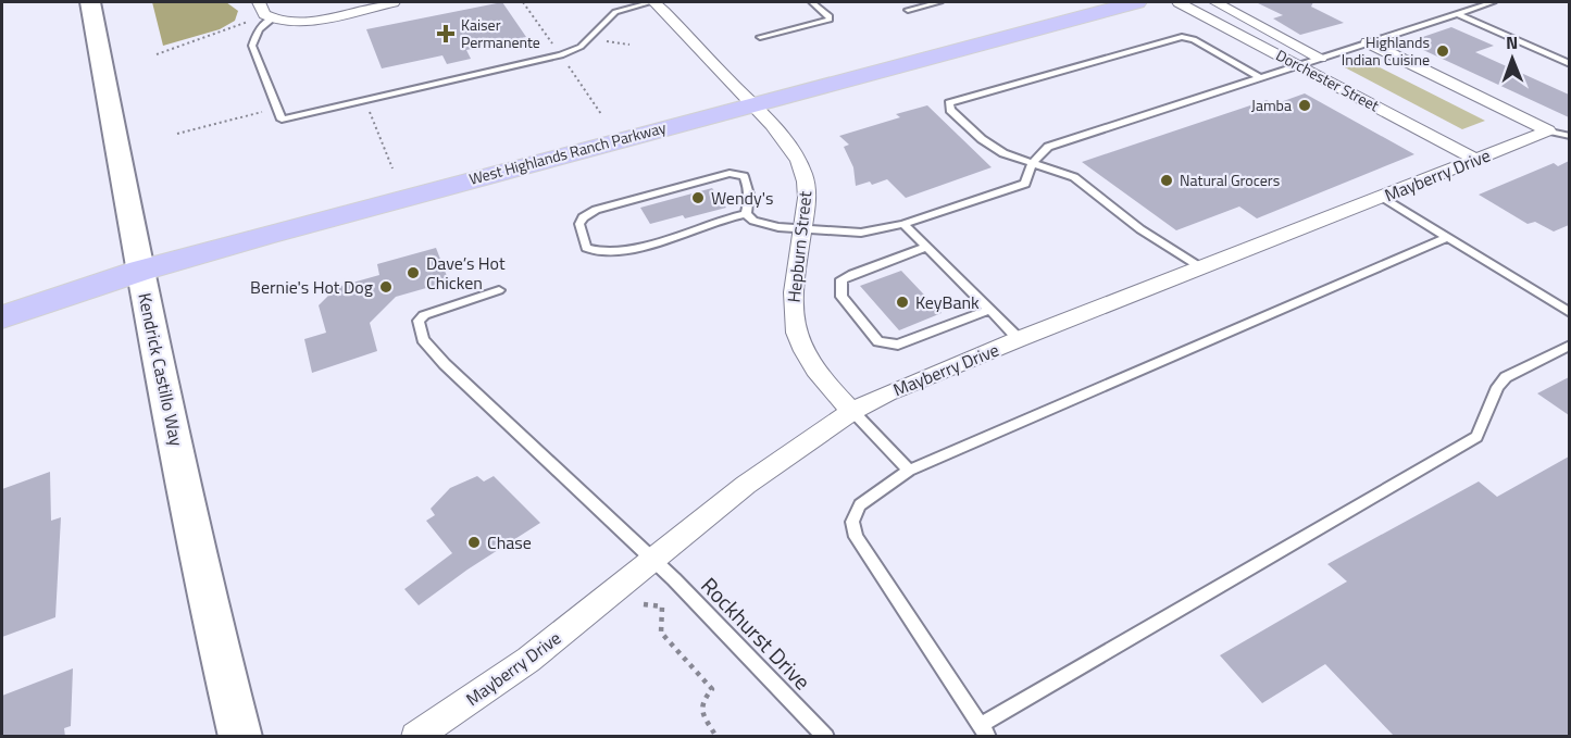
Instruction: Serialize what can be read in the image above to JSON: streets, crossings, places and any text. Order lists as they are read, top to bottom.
{
  "streets": {
    "main road": ["West Highlands Ranch Parkway", "Kendrick Castillo Way"],
    "street": ["Dorchester Street", "Mayberry Drive", "Hepburn Street"],
    "lane": ["Rockhurst Drive"]
  },
  "crossings": [
    ["Dorchester Street", "Mayberry Drive"],
    ["West Highlands Ranch Parkway", "Hepburn Street"],
    ["West Highlands Ranch Parkway", "Kendrick Castillo Way"],
    ["Mayberry Drive", "Hepburn Street"],
    ["Mayberry Drive", "Rockhurst Drive"]
  ],
  "places": {
    "health": ["Kaiser Permanente"],
    "other": [
      "Highlands Indian Cuisine",
      "Jamba",
      "Natural Grocers",
      "Wendy's",
      "Dave’s Hot Chicken",
      "Bernie's Hot Dog",
      "KeyBank",
      "Chase"
    ]
  },
  "north": "top"
}
